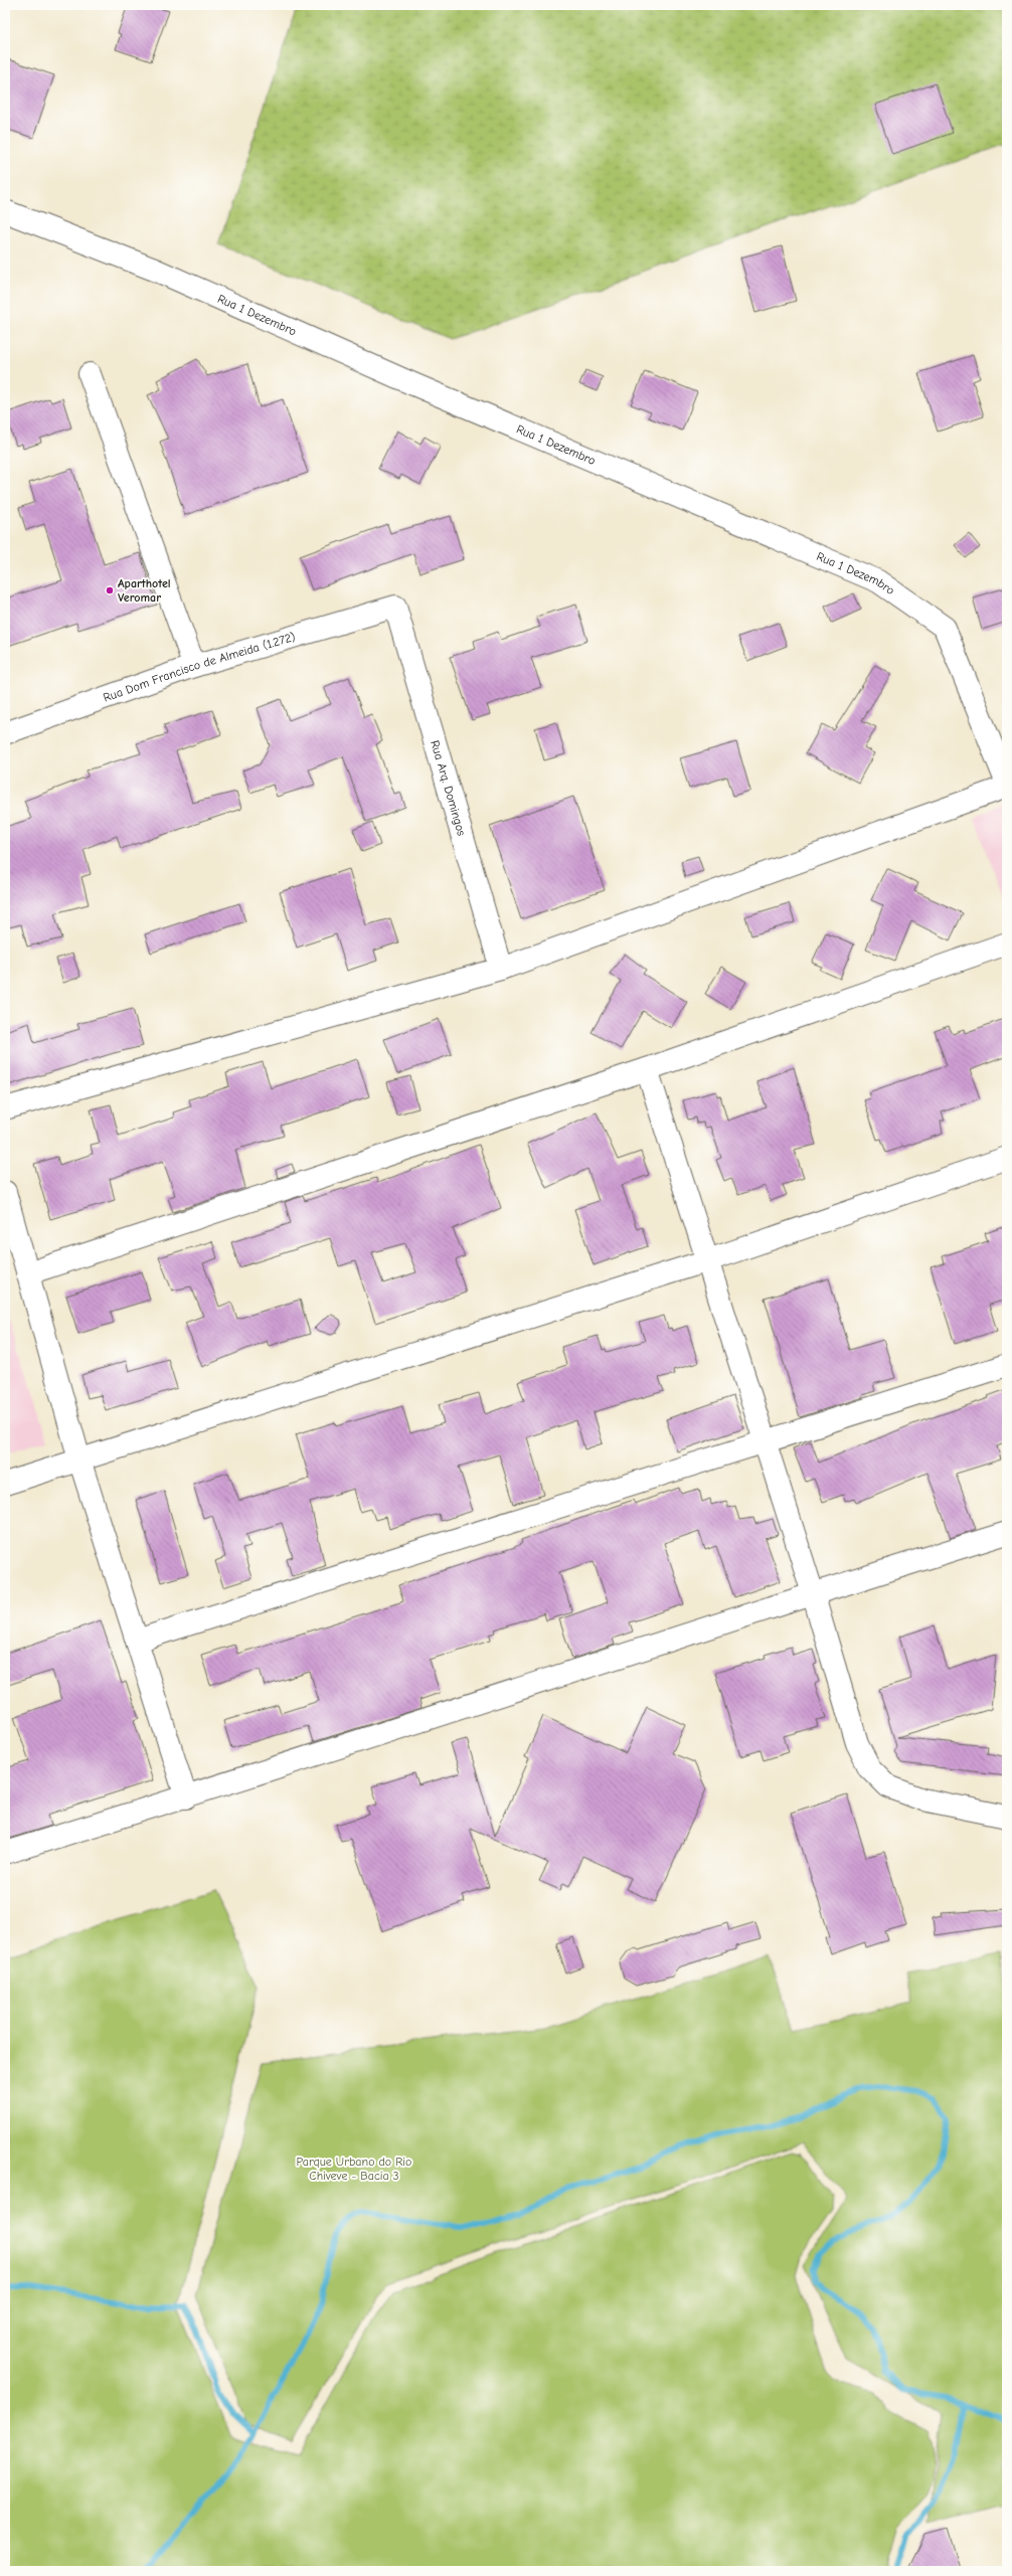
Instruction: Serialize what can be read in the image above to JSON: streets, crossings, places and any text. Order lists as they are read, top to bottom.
{
  "streets": {
    "street": ["Rua 1 Dezembro", "Rua Dom Francisco de Almeida (1.272)", "Rua Arq. Domingos"]
  },
  "crossings": [
    ["Rua Dom Francisco de Almeida (1.272)", "Rua Arq. Domingos"]
  ],
  "parks": ["Parque Urbano do Rio Chiveve - Bacia 3"],
  "places": ["Aparthotel Veromar"]
}
